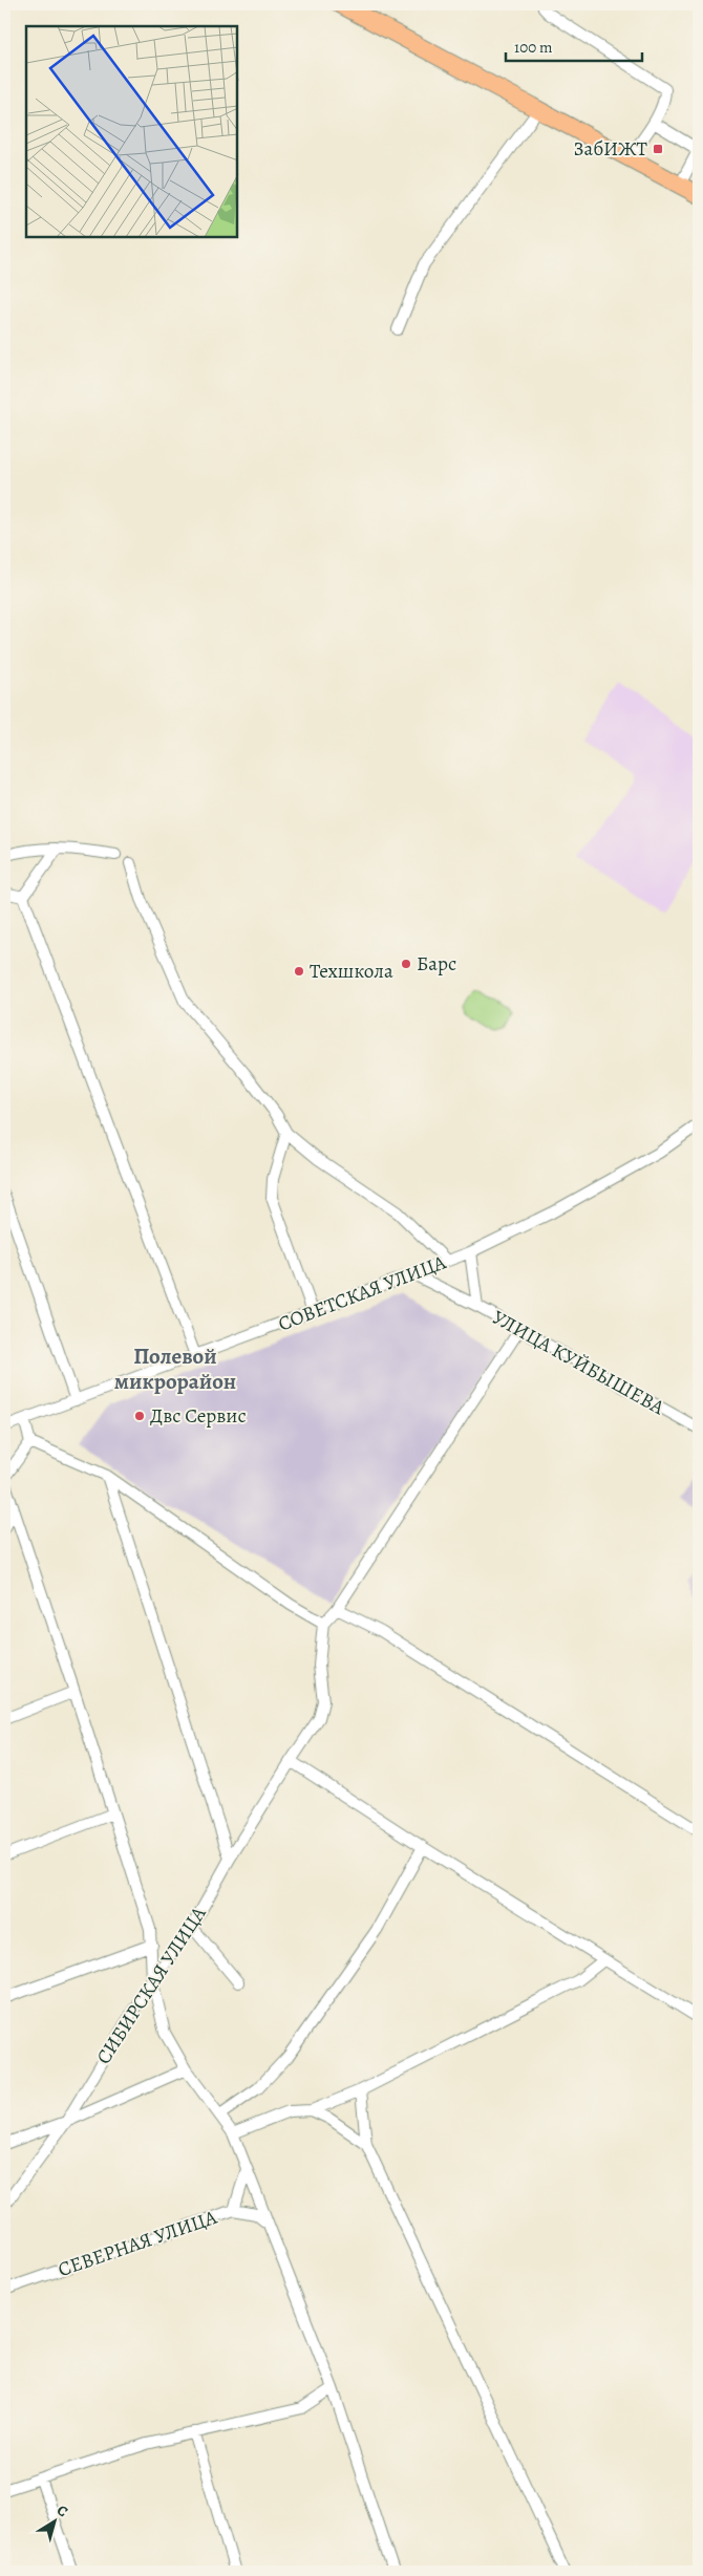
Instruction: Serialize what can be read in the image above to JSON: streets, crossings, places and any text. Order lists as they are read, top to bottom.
{
  "streets": {
    "street": [
      "СОВЕТСКАЯ УЛИЦА",
      "УЛИЦА КУЙБЫШЕВА",
      "СИБИРСКАЯ УЛИЦА",
      "СЕВЕРНАЯ УЛИЦА"
    ]
  },
  "crossings": [
    ["СОВЕТСКАЯ УЛИЦА", "УЛИЦА КУЙБЫШЕВА"]
  ],
  "districts": ["Полевой микрорайон"],
  "places": {
    "transit": ["ЗабИЖТ"],
    "other": ["Барс", "Техшкола", "Двс Сервис"]
  },
  "scale_bar": "100 m",
  "north": "top right"
}
